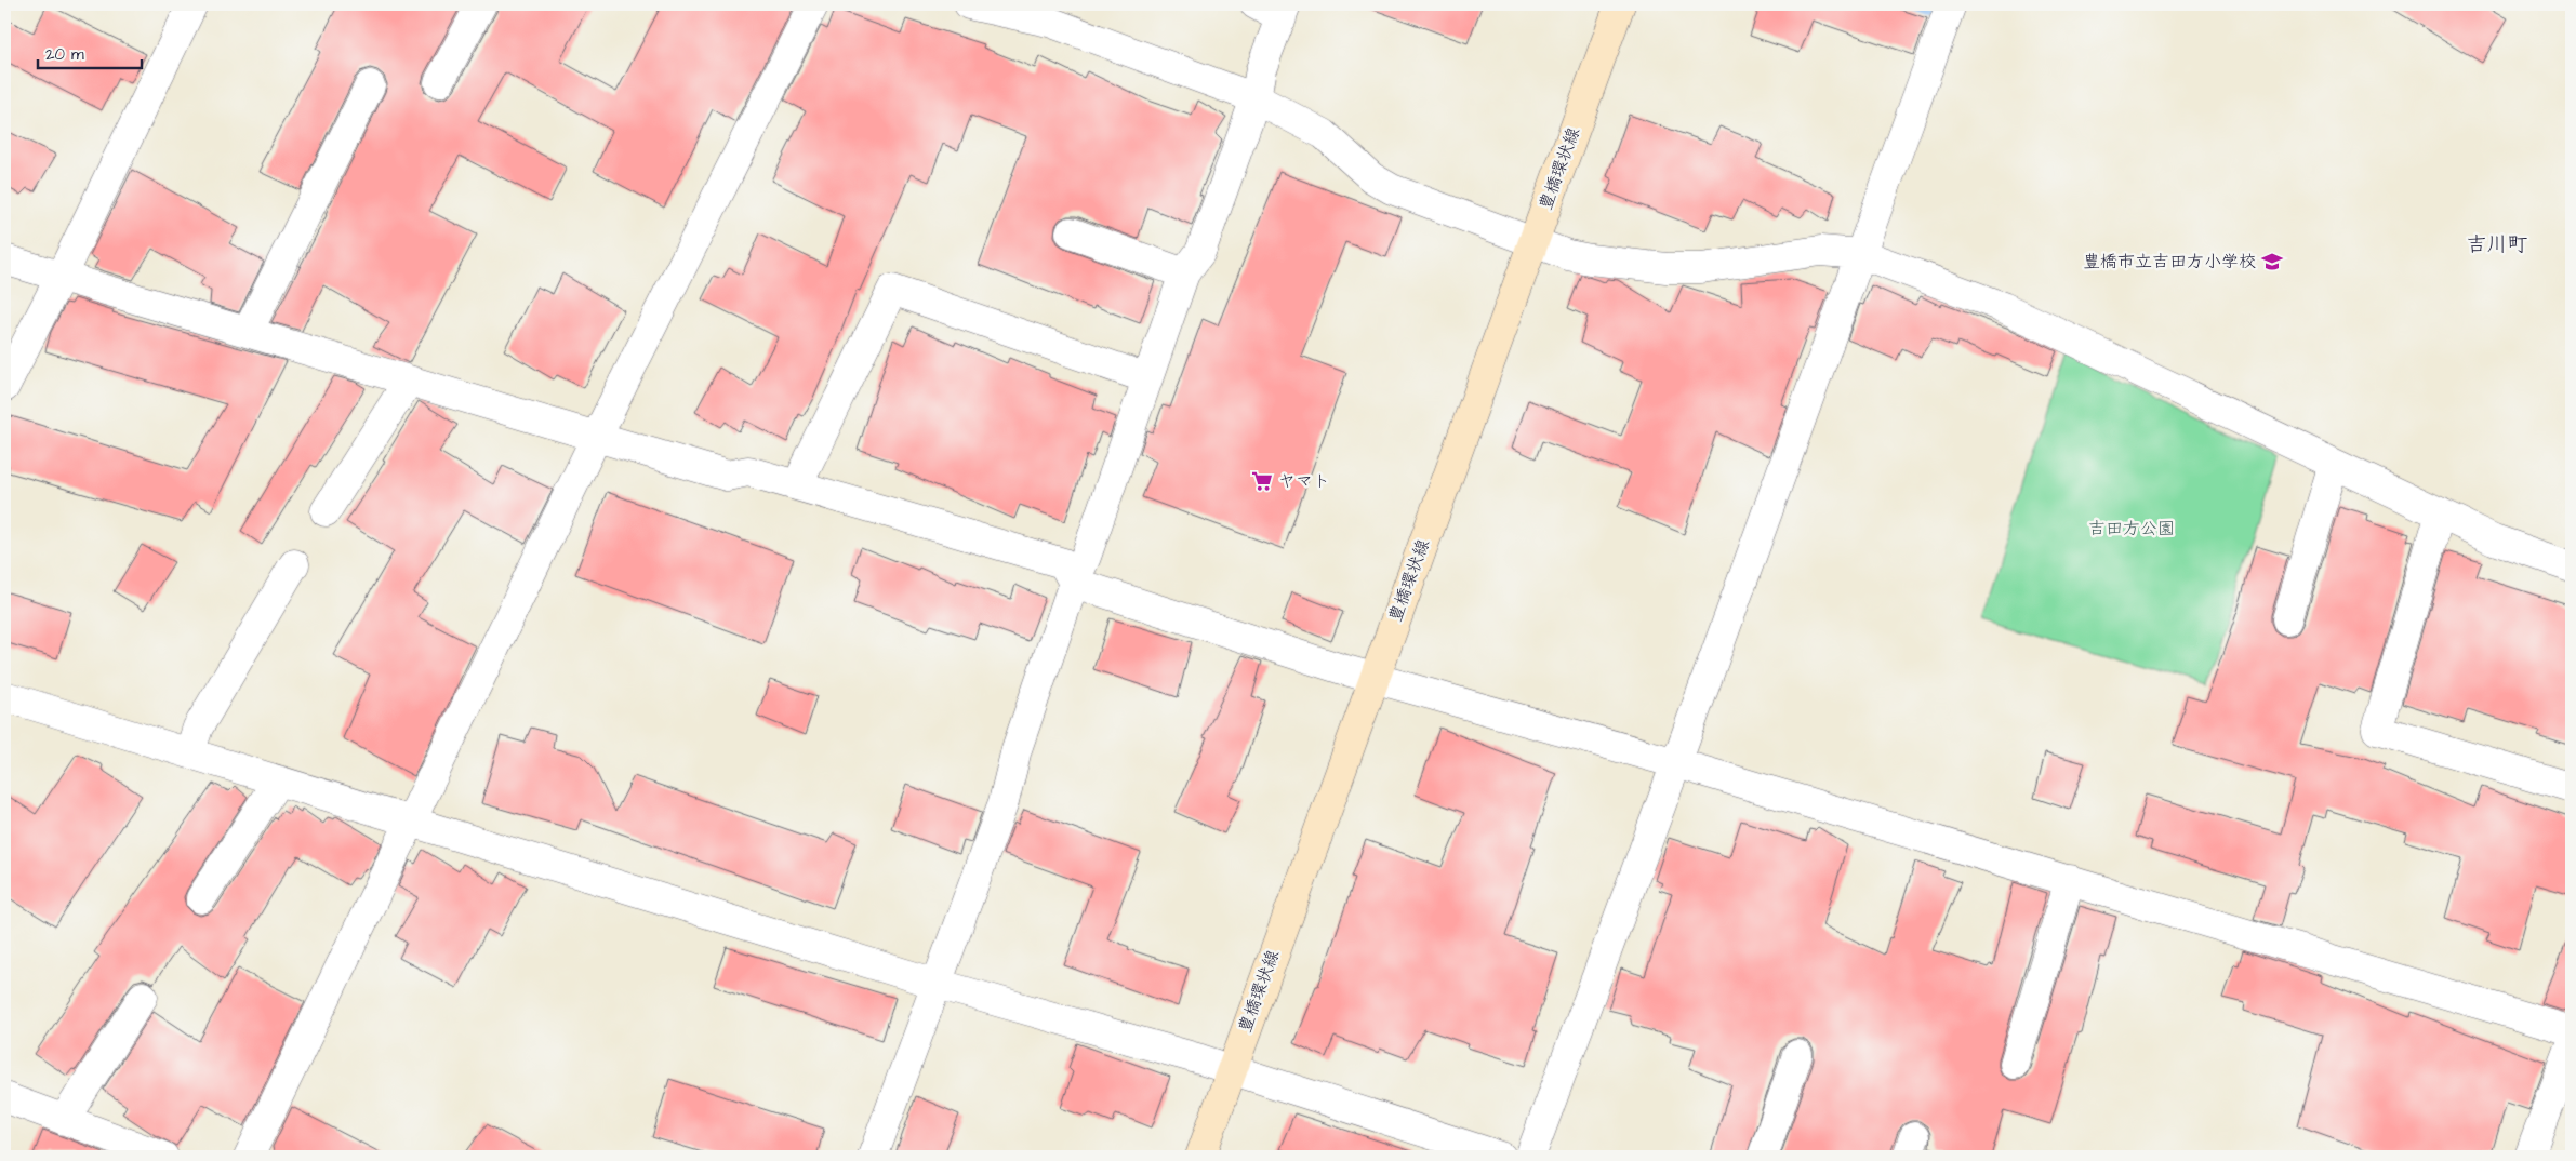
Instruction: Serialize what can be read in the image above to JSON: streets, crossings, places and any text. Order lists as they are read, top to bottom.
{
  "streets": {
    "main road": ["豊橋環状線"]
  },
  "districts": ["吉川町"],
  "parks": ["吉田方公園"],
  "places": {
    "school or university": ["豊橋市立吉田方小学校"],
    "supermarket": ["ヤマト"]
  },
  "scale_bar": "20 m"
}
